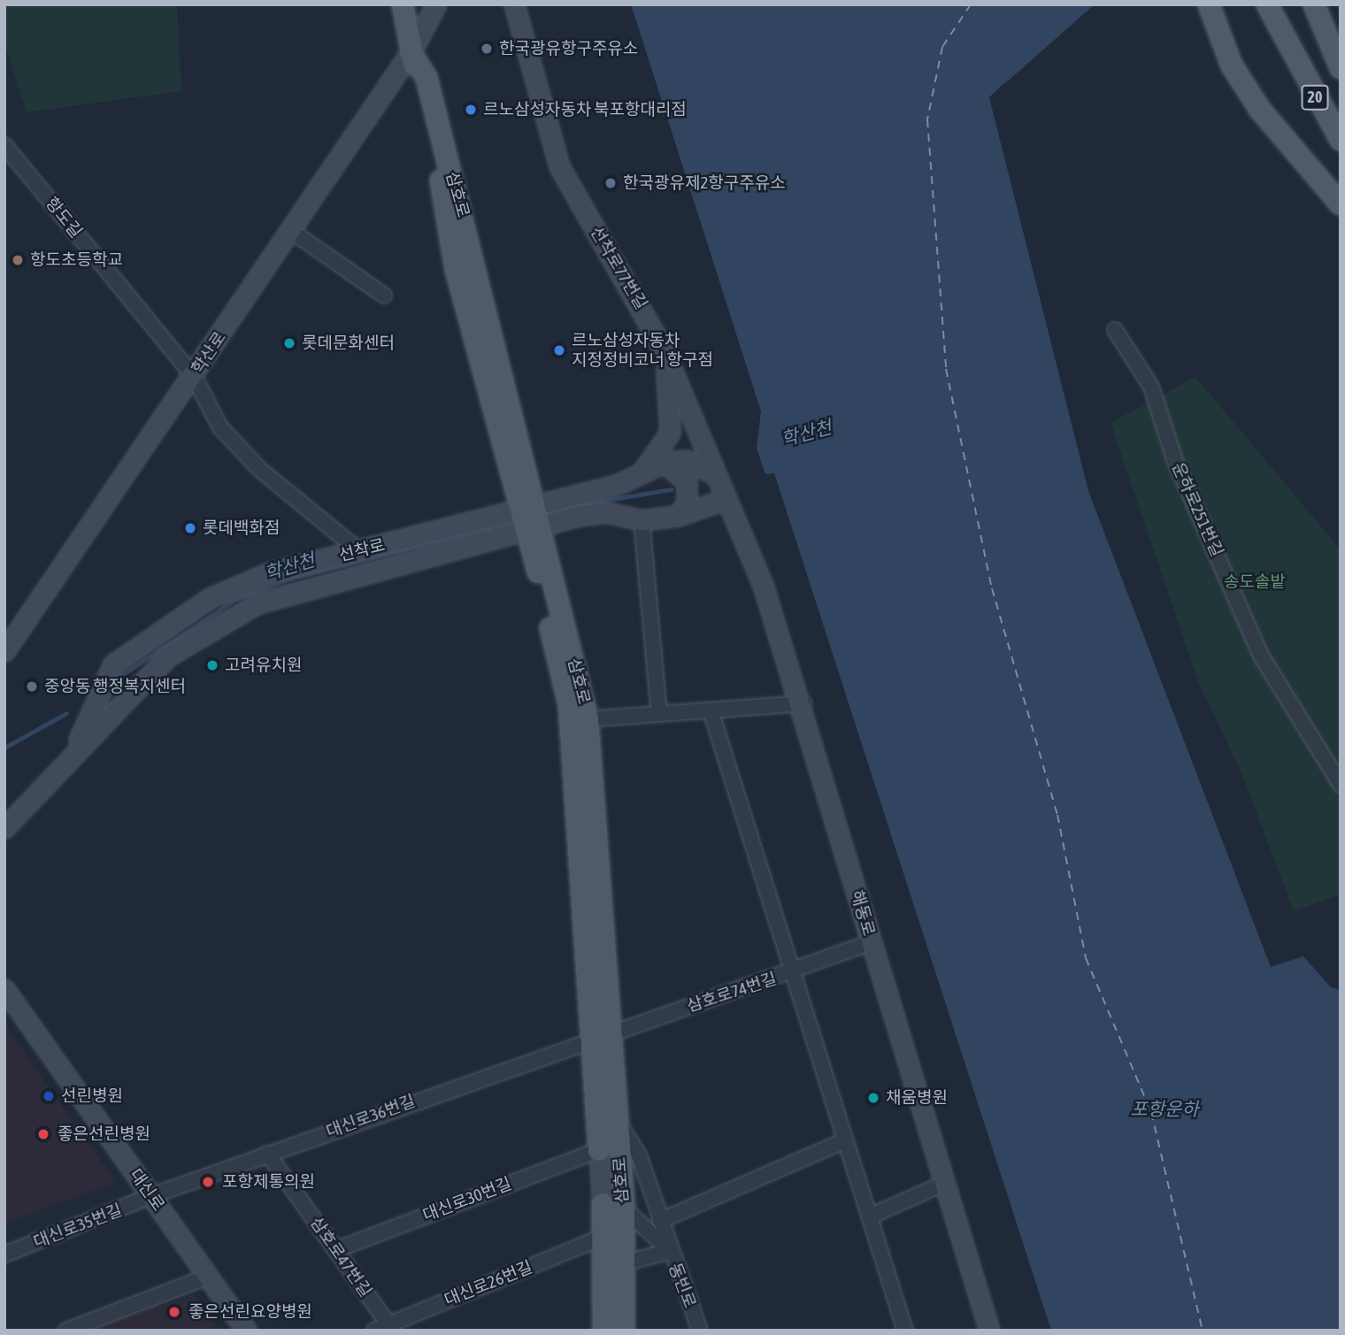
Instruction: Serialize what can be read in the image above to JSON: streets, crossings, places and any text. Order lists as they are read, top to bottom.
{
  "streets": {
    "main road": ["20", "삼호로"],
    "street": [
      "항도길",
      "선착로77번길",
      "학산로",
      "운하로251번길",
      "선착로",
      "해동로",
      "삼호로74번길",
      "대신로36번길",
      "대신로",
      "대신로30번길",
      "대신로35번길",
      "삼호로47번길",
      "대신로26번길",
      "동빈로"
    ]
  },
  "crossings": [
    ["삼호로", "학산로"],
    ["삼호로", "선착로"],
    ["삼호로", "삼호로74번길"],
    ["삼호로", "대신로36번길"],
    ["삼호로", "대신로30번길"],
    ["삼호로", "대신로26번길"],
    ["삼호로", "동빈로"],
    ["항도길", "학산로"],
    ["항도길", "선착로"],
    ["선착로77번길", "선착로"],
    ["선착로77번길", "해동로"],
    ["선착로", "해동로"],
    ["해동로", "삼호로74번길"],
    ["삼호로74번길", "대신로36번길"],
    ["대신로36번길", "대신로"],
    ["대신로36번길", "대신로35번길"],
    ["대신로36번길", "삼호로47번길"],
    ["대신로", "대신로35번길"],
    ["대신로30번길", "삼호로47번길"],
    ["삼호로47번길", "대신로26번길"]
  ],
  "water": ["학산천", "포항운하"],
  "parks": ["송도솔밭"],
  "places": [
    "한국광유항구주유소",
    "르노삼성자동차 북포항대리점",
    "한국광유제2항구주유소",
    "항도초등학교",
    "롯데문화센터",
    "르노삼성자동차 지정정비코너 항구점",
    "롯데백화점",
    "고려유치원",
    "중앙동 행정복지센터",
    "선린병원",
    "채움병원",
    "좋은선린병원",
    "포항제통의원",
    "좋은선린요양병원"
  ]
}
